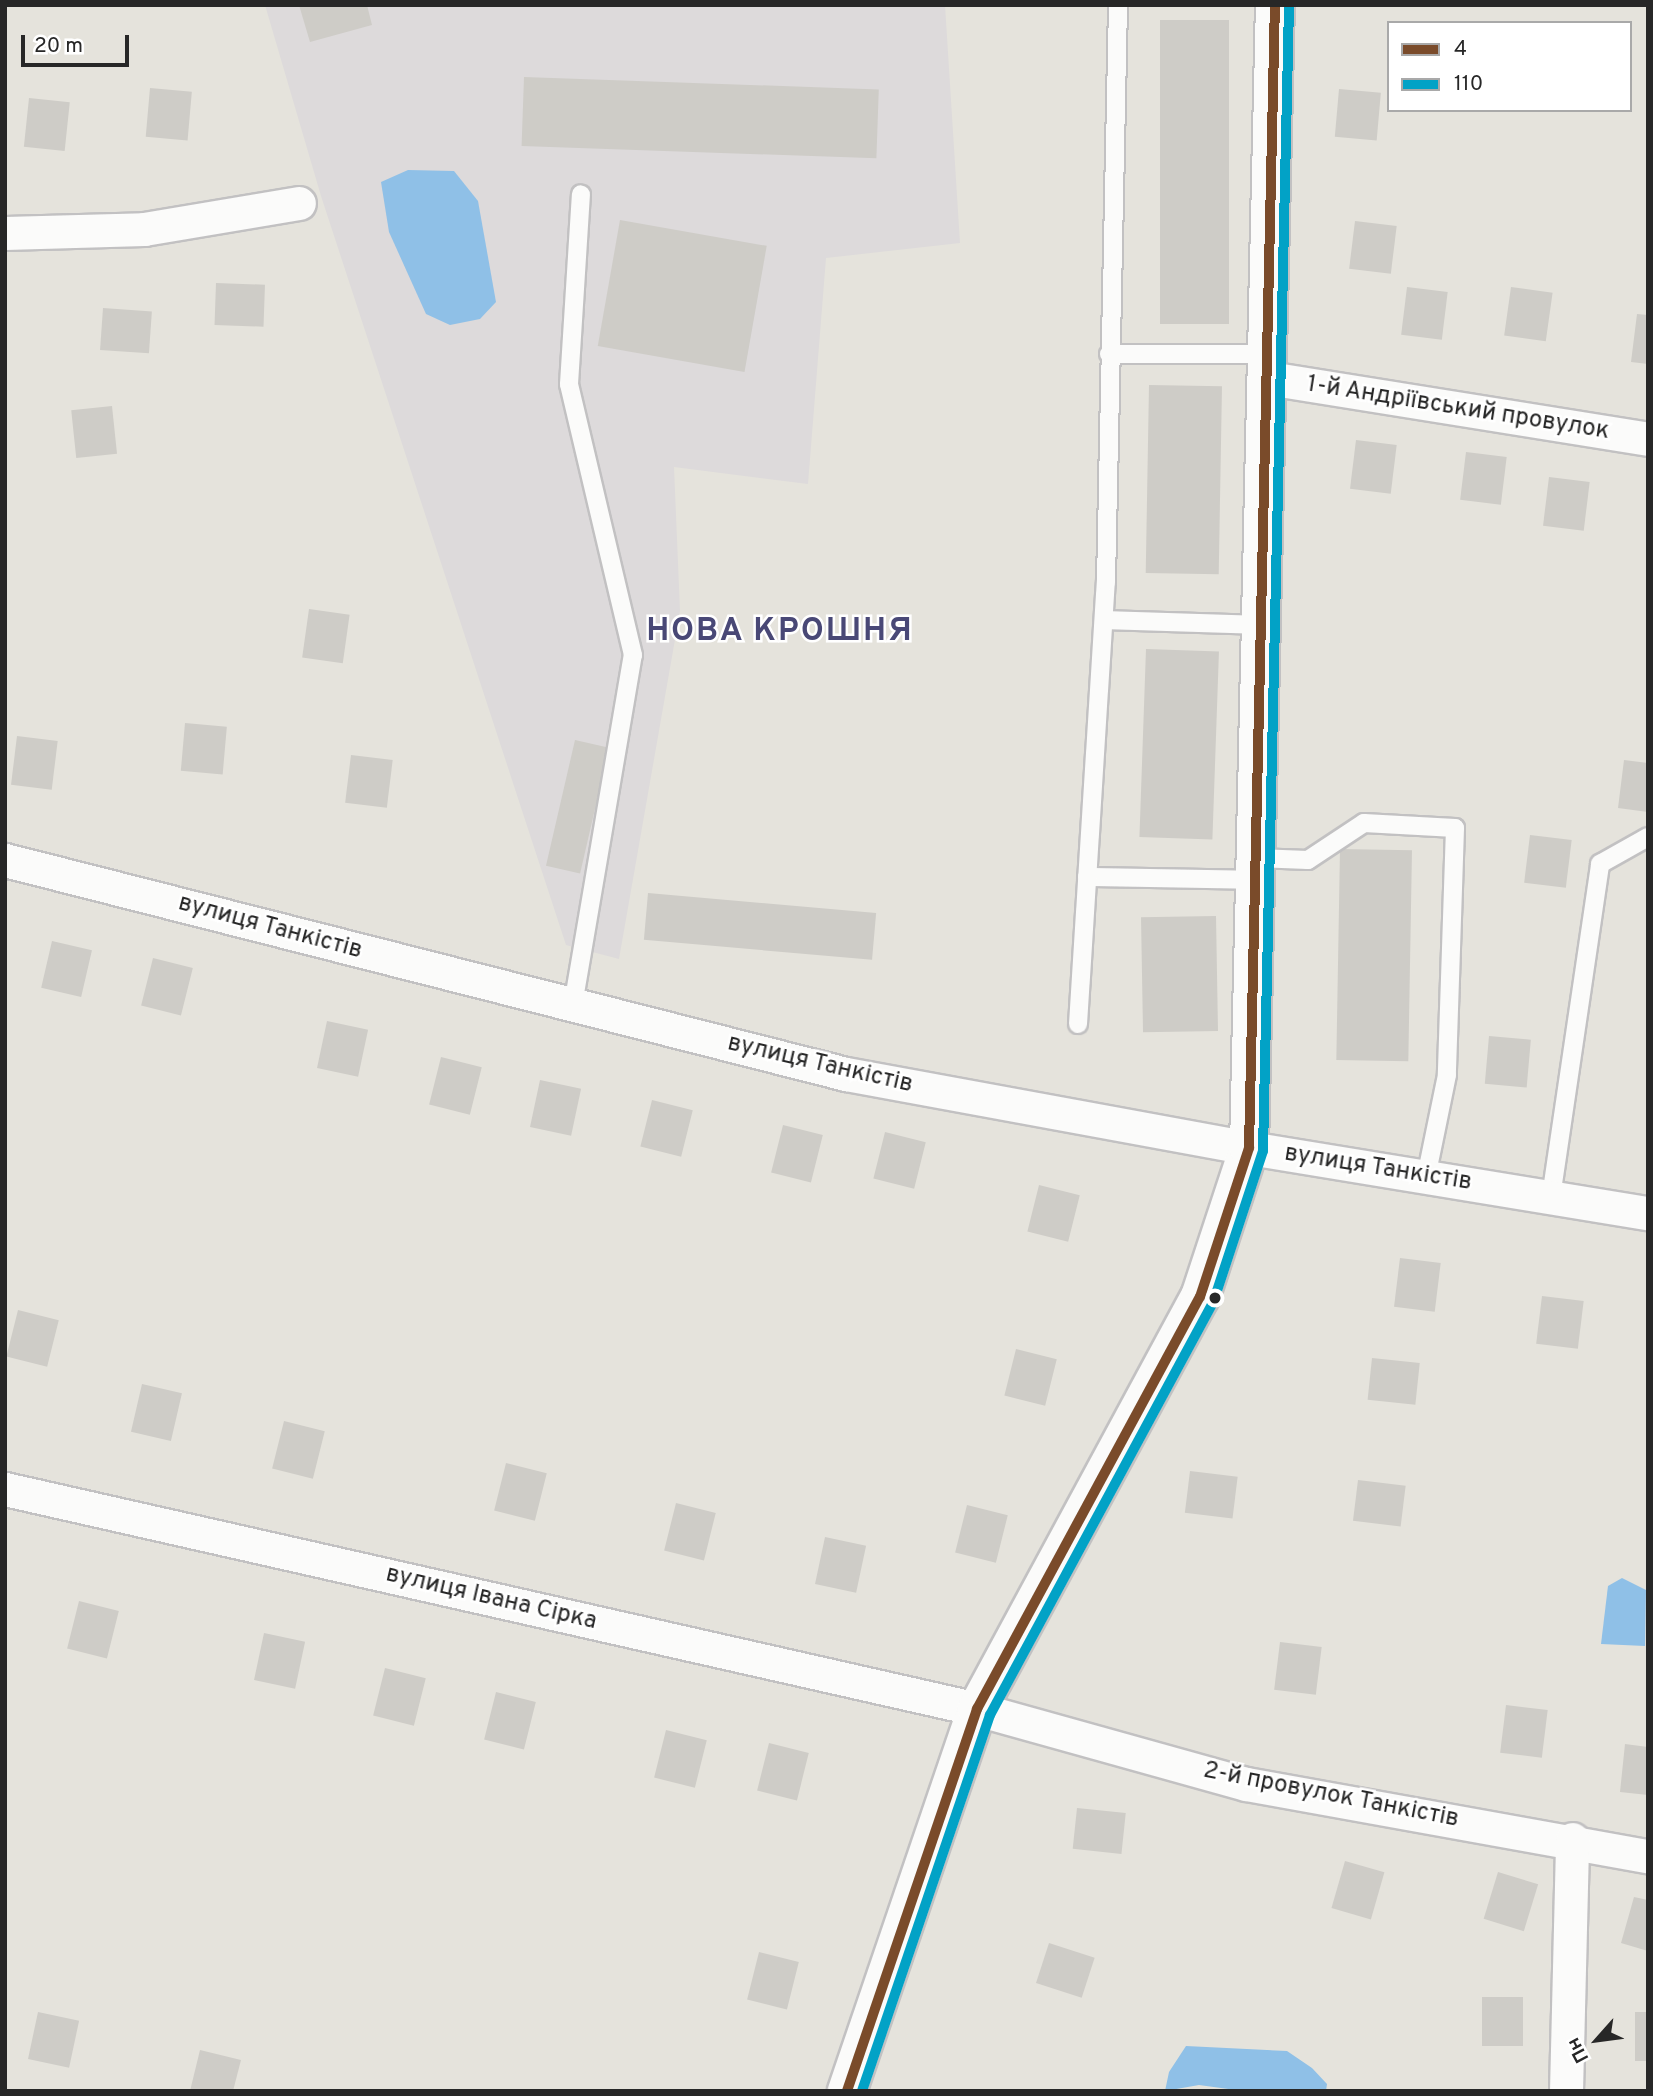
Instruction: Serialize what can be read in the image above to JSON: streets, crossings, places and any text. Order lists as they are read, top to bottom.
{
  "streets": {
    "street": [
      "1-й Андріївський провулок",
      "вулиця Танкістів",
      "вулиця Івана Сірка",
      "2-й провулок Танкістів"
    ]
  },
  "crossings": [
    ["вулиця Івана Сірка", "2-й провулок Танкістів"]
  ],
  "districts": ["НОВА КРОШНЯ"],
  "lines": ["transit line 4", "transit line 110"],
  "legend": ["4", "110"],
  "scale_bar": "20 m",
  "north": "bottom left"
}
